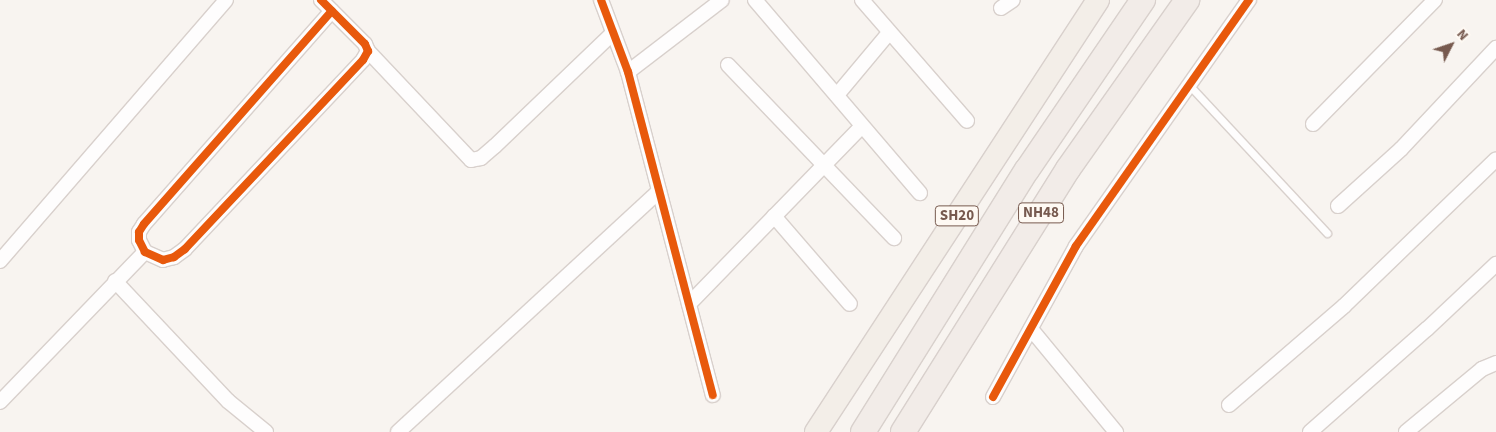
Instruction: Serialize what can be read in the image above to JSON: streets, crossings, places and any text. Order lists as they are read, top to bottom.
{
  "streets": {
    "highway": ["NH48"],
    "main road": ["SH20"]
  },
  "north": "top right"
}
